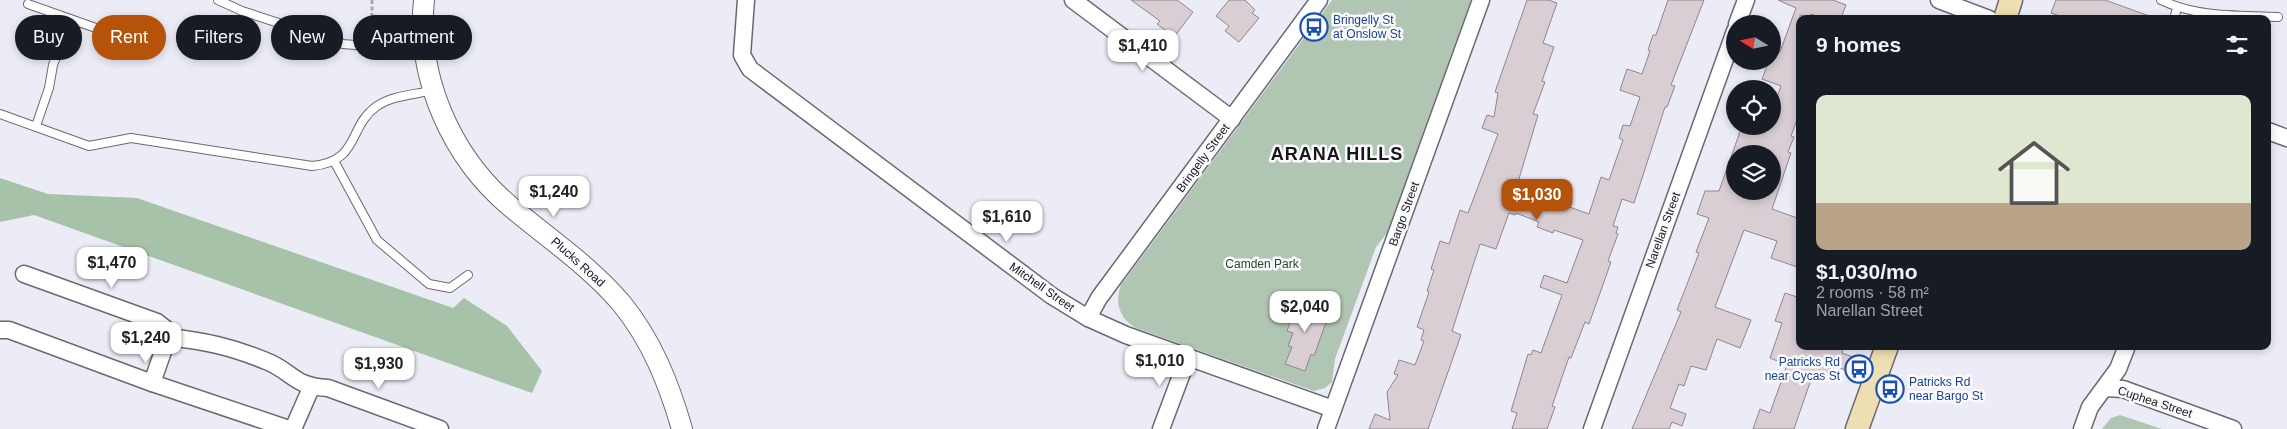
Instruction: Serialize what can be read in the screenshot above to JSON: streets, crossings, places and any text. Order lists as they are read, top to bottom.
{
  "streets": {
    "street": [
      "Bringelly Street",
      "Bargo Street",
      "Narellan Street",
      "Plucks Road",
      "Mitchell Street",
      "Cuphea Street"
    ]
  },
  "crossings": [
    ["Bringelly Street", "Mitchell Street"],
    ["Bargo Street", "Mitchell Street"]
  ],
  "districts": ["ARANA HILLS"],
  "parks": ["Camden Park"],
  "places": {
    "bus stop": ["Bringelly St at Onslow St", "Patricks Rd near Cycas St", "Patricks Rd near Bargo St"]
  },
  "north": "left",
  "page": {
    "chip": [
      "Buy",
      "Rent",
      "Filters",
      "New",
      "Apartment"
    ],
    "heading": "9 homes",
    "price": [
      "$1,410",
      "$1,240",
      "$1,030",
      "$1,610",
      "$1,470",
      "$2,040",
      "$1,240",
      "$1,010",
      "$1,930"
    ],
    "list": [
      {
        "name": "$1,030/mo",
        "note": "2 rooms · 58 m² · Narellan Street"
      }
    ]
  }
}
